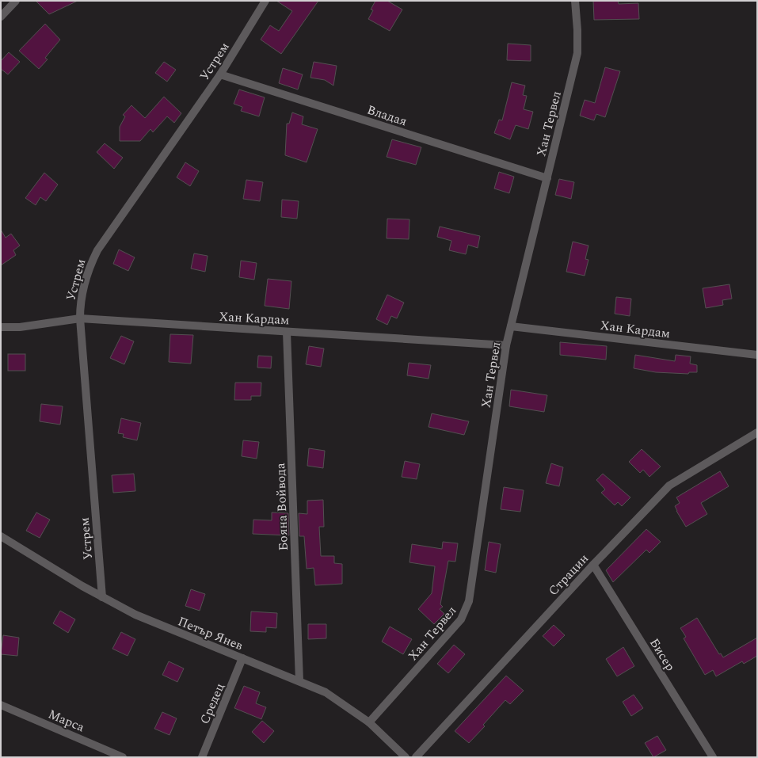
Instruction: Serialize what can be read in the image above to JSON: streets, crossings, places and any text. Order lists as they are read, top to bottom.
{
  "streets": {
    "street": [
      "Устрем",
      "Владая",
      "Хан Тервел",
      "Хан Кардам",
      "Бояна Войвода",
      "Страцин",
      "Петър Янев",
      "Бисер",
      "Средец",
      "Марса"
    ]
  },
  "crossings": [
    ["Устрем", "Владая"],
    ["Устрем", "Хан Кардам"],
    ["Устрем", "Петър Янев"],
    ["Владая", "Хан Тервел"],
    ["Хан Тервел", "Хан Кардам"],
    ["Хан Тервел", "Петър Янев"],
    ["Хан Кардам", "Бояна Войвода"],
    ["Бояна Войвода", "Петър Янев"],
    ["Страцин", "Бисер"],
    ["Петър Янев", "Средец"]
  ]
}
